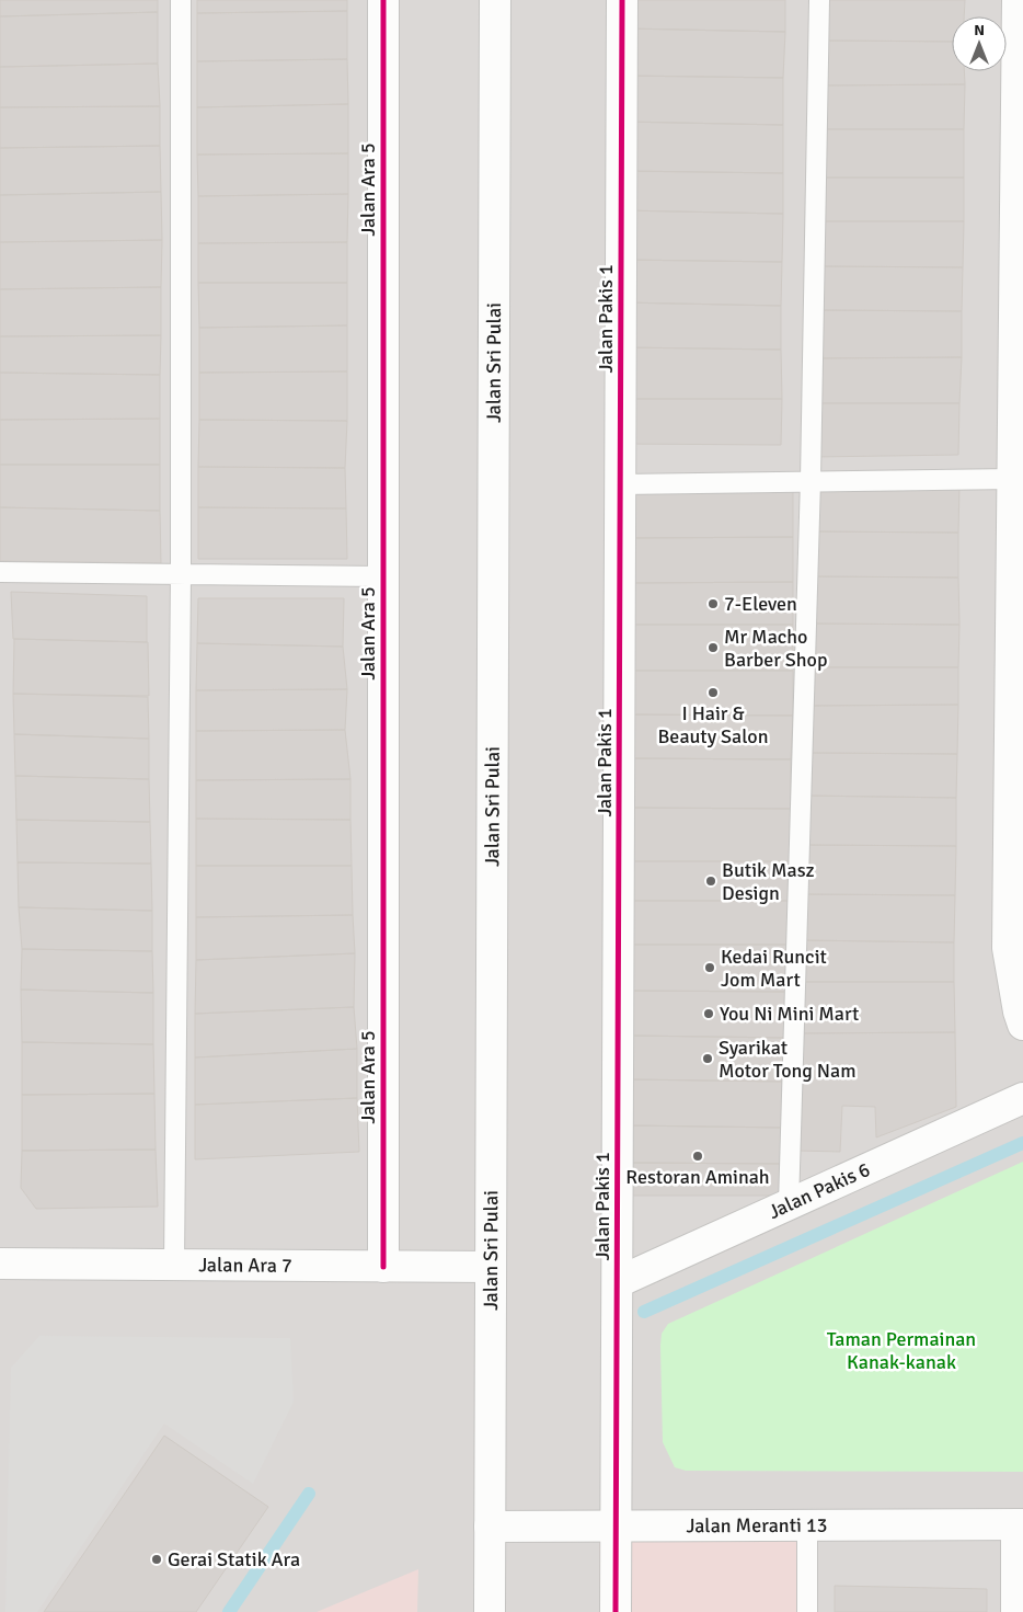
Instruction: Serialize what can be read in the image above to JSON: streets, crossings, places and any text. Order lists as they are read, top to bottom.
{
  "streets": {
    "street": [
      "Jalan Ara 5",
      "Jalan Pakis 1",
      "Jalan Sri Pulai",
      "Jalan Pakis 6",
      "Jalan Ara 7",
      "Jalan Meranti 13"
    ]
  },
  "crossings": [
    ["Jalan Ara 5", "Jalan Ara 7"],
    ["Jalan Pakis 1", "Jalan Pakis 6"],
    ["Jalan Pakis 1", "Jalan Meranti 13"],
    ["Jalan Sri Pulai", "Jalan Ara 7"],
    ["Jalan Sri Pulai", "Jalan Meranti 13"]
  ],
  "parks": ["Taman Permainan Kanak-kanak"],
  "places": [
    "7-Eleven",
    "Mr Macho Barber Shop",
    "I Hair & Beauty Salon",
    "Butik Masz Design",
    "Kedai Runcit Jom Mart",
    "You Ni Mini Mart",
    "Syarikat Motor Tong Nam",
    "Restoran Aminah",
    "Gerai Statik Ara"
  ],
  "north": "top"
}
